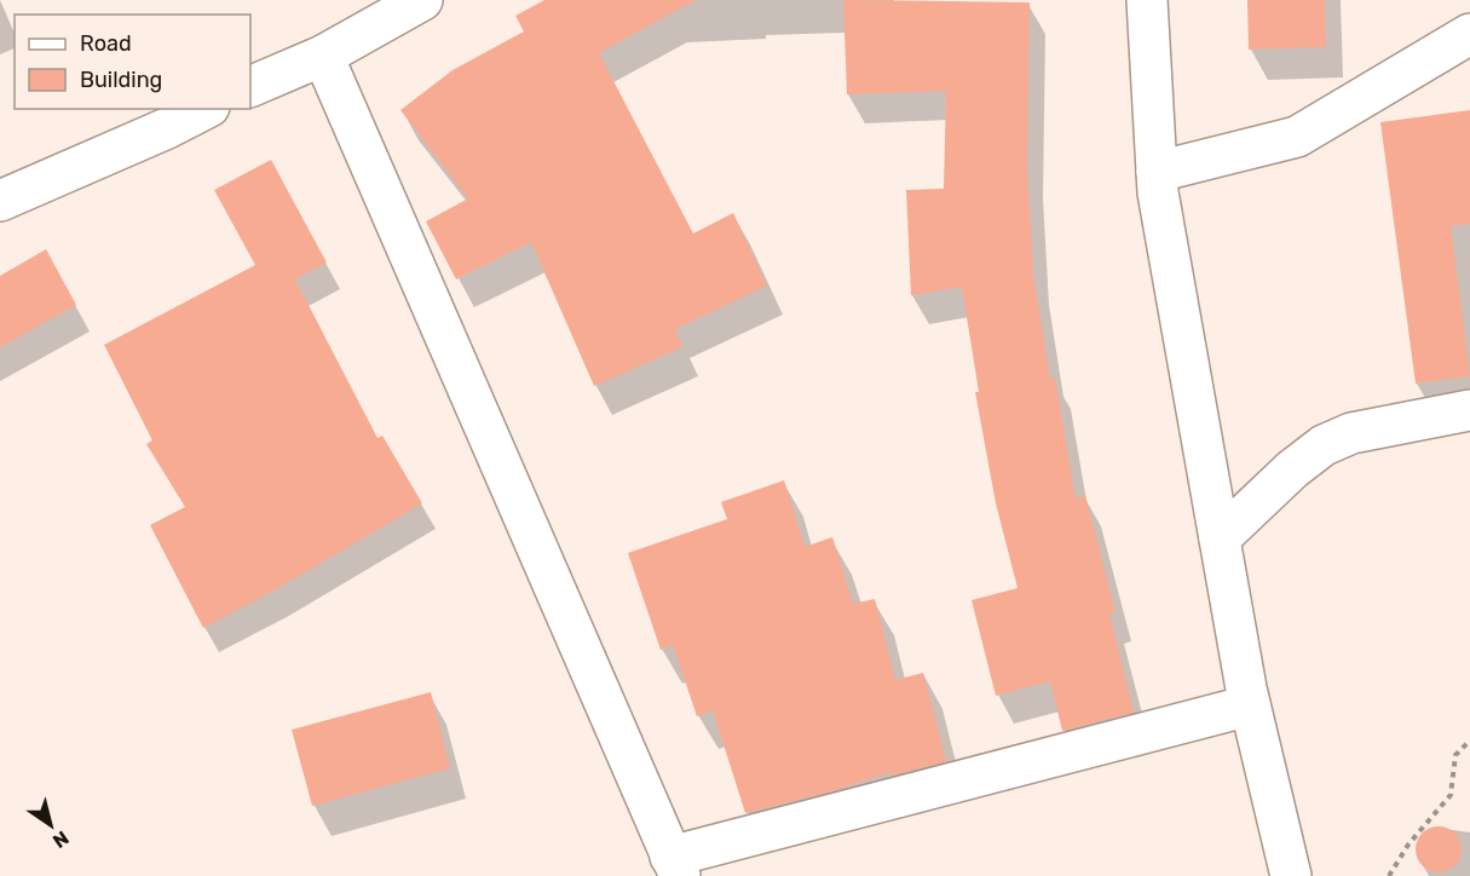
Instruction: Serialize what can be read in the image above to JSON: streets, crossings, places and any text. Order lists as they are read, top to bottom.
{
  "legend": ["Road", "Building"],
  "north": "bottom right"
}
